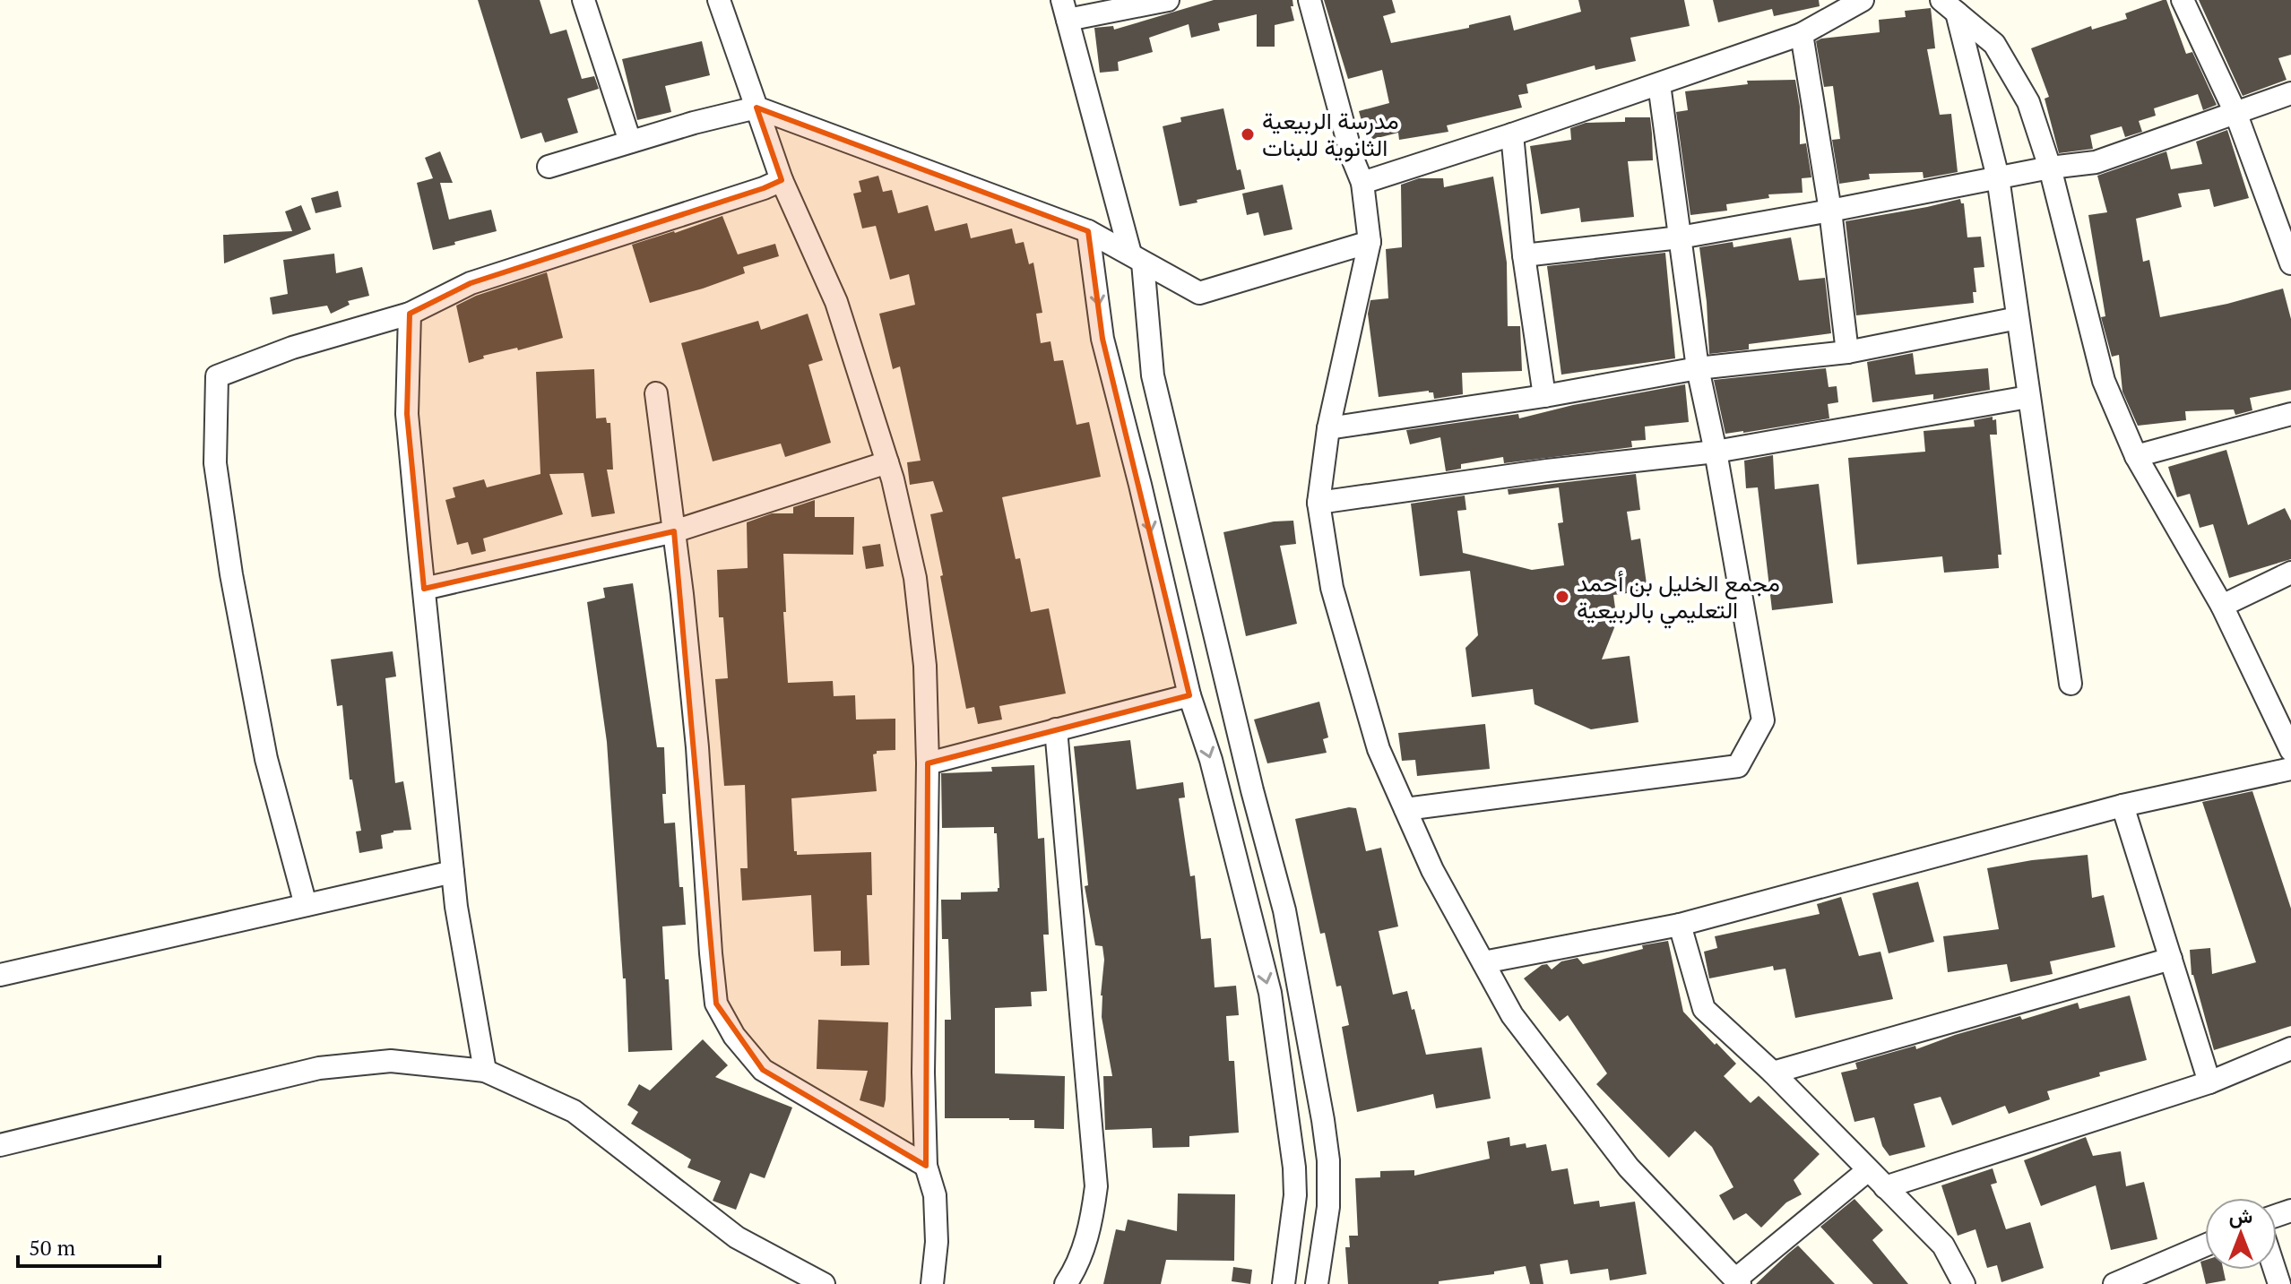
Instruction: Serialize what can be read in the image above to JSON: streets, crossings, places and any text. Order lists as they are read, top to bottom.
{
  "places": ["مدرسة الربيعية الثانوية للبنات", "مجمع الخليل بن أحمد التعليمي بالربيعية"],
  "scale_bar": "50 m",
  "north": "top"
}
